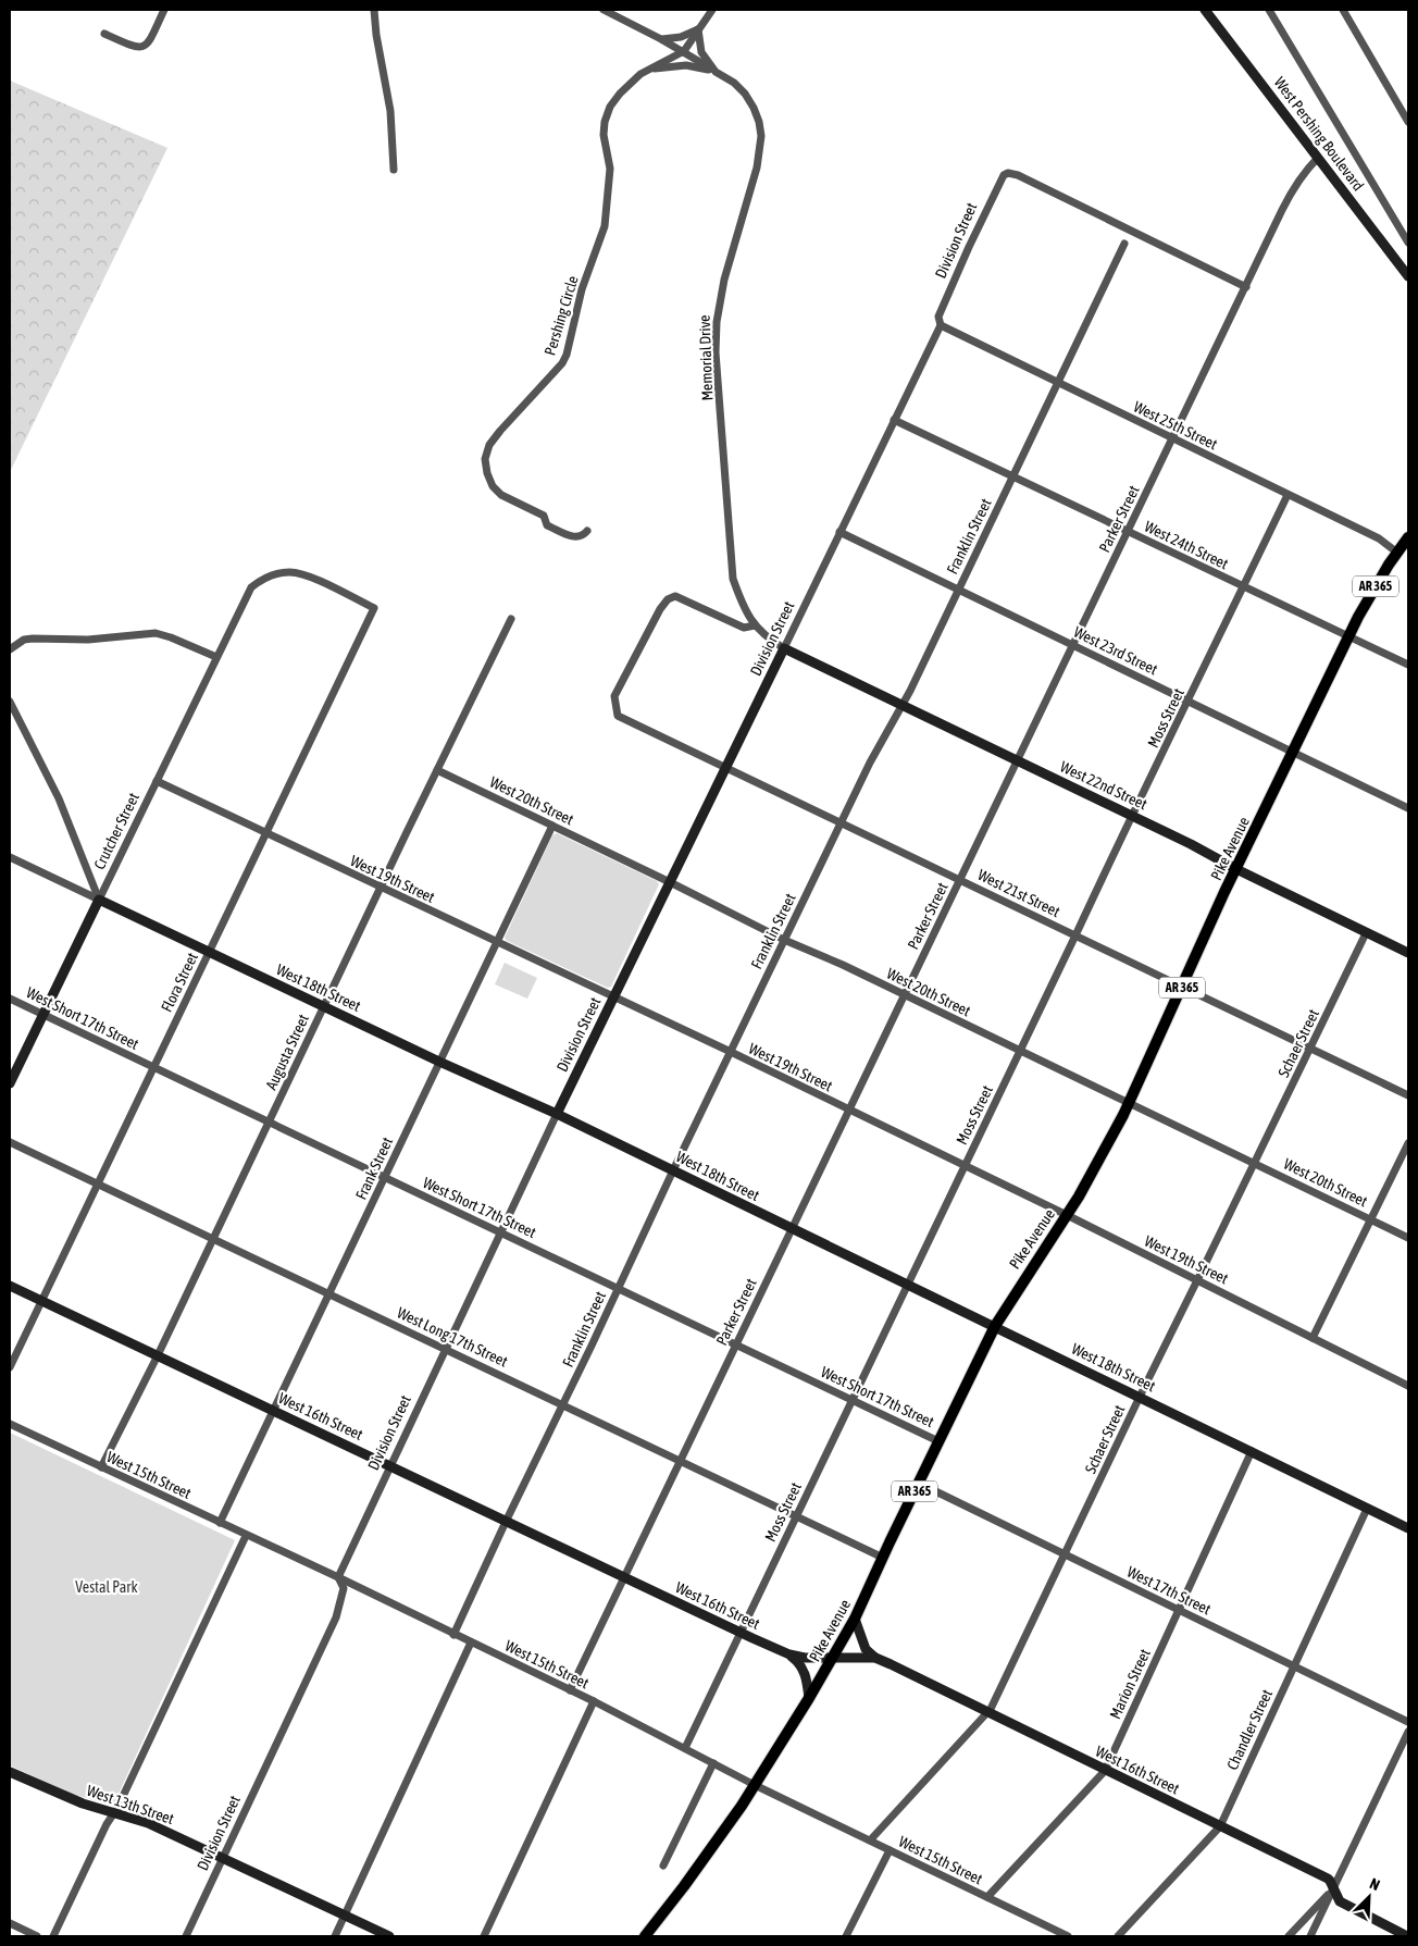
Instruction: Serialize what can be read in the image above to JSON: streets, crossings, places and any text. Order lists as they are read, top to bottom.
{
  "streets": {
    "main road": ["AR 365", "Pike Avenue"],
    "street": [
      "West Pershing Boulevard",
      "Division Street",
      "Pershing Circle",
      "Memorial Drive",
      "West 25th Street",
      "Parker Street",
      "Franklin Street",
      "West 24th Street",
      "West 23rd Street",
      "Moss Street",
      "West 22nd Street",
      "West 20th Street",
      "Crutcher Street",
      "West 19th Street",
      "West 21st Street",
      "Flora Street",
      "West 18th Street",
      "West Short 17th Street",
      "Schaer Street",
      "Augusta Street",
      "Frank Street",
      "West Long 17th Street",
      "West 16th Street",
      "West 15th Street",
      "West 17th Street",
      "Marion Street",
      "Chandler Street",
      "West 13th Street"
    ]
  },
  "crossings": [
    ["West Pershing Boulevard", "Parker Street"],
    ["Division Street", "Memorial Drive"],
    ["Division Street", "West 25th Street"],
    ["Division Street", "Parker Street"],
    ["Division Street", "West 24th Street"],
    ["Division Street", "West 23rd Street"],
    ["Division Street", "West 22nd Street"],
    ["Division Street", "West 20th Street"],
    ["Division Street", "West 19th Street"],
    ["Division Street", "West 21st Street"],
    ["Division Street", "West 18th Street"],
    ["Division Street", "West Short 17th Street"],
    ["Division Street", "West Long 17th Street"],
    ["Division Street", "West 16th Street"],
    ["Division Street", "West 15th Street"],
    ["Division Street", "West 13th Street"],
    ["Pershing Circle", "Memorial Drive"],
    ["Memorial Drive", "West 22nd Street"],
    ["Memorial Drive", "West 21st Street"],
    ["West 25th Street", "Parker Street"],
    ["West 25th Street", "Franklin Street"],
    ["West 25th Street", "Moss Street"],
    ["West 25th Street", "Pike Avenue"],
    ["Parker Street", "West 24th Street"],
    ["Parker Street", "West 23rd Street"],
    ["Parker Street", "West 22nd Street"],
    ["Parker Street", "West 20th Street"],
    ["Parker Street", "West 19th Street"],
    ["Parker Street", "West 21st Street"],
    ["Parker Street", "West 18th Street"],
    ["Parker Street", "West Short 17th Street"],
    ["Parker Street", "West Long 17th Street"],
    ["Parker Street", "West 16th Street"],
    ["Parker Street", "West 15th Street"],
    ["Franklin Street", "West 24th Street"],
    ["Franklin Street", "West 23rd Street"],
    ["Franklin Street", "West 22nd Street"],
    ["Franklin Street", "West 20th Street"],
    ["Franklin Street", "West 19th Street"],
    ["Franklin Street", "West 21st Street"],
    ["Franklin Street", "West 18th Street"],
    ["Franklin Street", "West Short 17th Street"],
    ["Franklin Street", "West Long 17th Street"],
    ["Franklin Street", "West 16th Street"],
    ["Franklin Street", "West 15th Street"],
    ["West 24th Street", "Moss Street"],
    ["West 24th Street", "Pike Avenue"],
    ["West 23rd Street", "Moss Street"],
    ["West 23rd Street", "Pike Avenue"],
    ["Moss Street", "West 22nd Street"],
    ["Moss Street", "West 20th Street"],
    ["Moss Street", "West 19th Street"],
    ["Moss Street", "West 21st Street"],
    ["Moss Street", "West 18th Street"],
    ["Moss Street", "West Short 17th Street"],
    ["Moss Street", "West Long 17th Street"],
    ["Moss Street", "West 16th Street"],
    ["Moss Street", "West 15th Street"],
    ["West 22nd Street", "Pike Avenue"],
    ["West 22nd Street", "Schaer Street"],
    ["West 20th Street", "Pike Avenue"],
    ["West 20th Street", "Schaer Street"],
    ["West 20th Street", "Augusta Street"],
    ["West 20th Street", "Frank Street"],
    ["Crutcher Street", "West 19th Street"],
    ["Crutcher Street", "Flora Street"],
    ["Crutcher Street", "West 18th Street"],
    ["Crutcher Street", "West Short 17th Street"],
    ["Pike Avenue", "West 19th Street"],
    ["Pike Avenue", "West 21st Street"],
    ["Pike Avenue", "West 18th Street"],
    ["Pike Avenue", "West Short 17th Street"],
    ["Pike Avenue", "West Long 17th Street"],
    ["Pike Avenue", "West 16th Street"],
    ["Pike Avenue", "West 15th Street"],
    ["Pike Avenue", "West 17th Street"],
    ["West 19th Street", "Flora Street"],
    ["West 19th Street", "Schaer Street"],
    ["West 19th Street", "Augusta Street"],
    ["West 19th Street", "Frank Street"],
    ["West 21st Street", "Schaer Street"],
    ["Flora Street", "West 18th Street"],
    ["Flora Street", "West Short 17th Street"],
    ["Flora Street", "West Long 17th Street"],
    ["Flora Street", "West 16th Street"],
    ["West 18th Street", "Schaer Street"],
    ["West 18th Street", "Augusta Street"],
    ["West 18th Street", "Frank Street"],
    ["West 18th Street", "Marion Street"],
    ["West 18th Street", "Chandler Street"],
    ["West Short 17th Street", "Augusta Street"],
    ["West Short 17th Street", "Frank Street"],
    ["Schaer Street", "West 16th Street"],
    ["Schaer Street", "West 15th Street"],
    ["Schaer Street", "West 17th Street"],
    ["Augusta Street", "West Long 17th Street"],
    ["Augusta Street", "West 16th Street"],
    ["Augusta Street", "West 15th Street"],
    ["Frank Street", "West Long 17th Street"],
    ["Frank Street", "West 16th Street"],
    ["Frank Street", "West 15th Street"],
    ["West 16th Street", "Marion Street"],
    ["West 16th Street", "Chandler Street"],
    ["West 15th Street", "Marion Street"],
    ["West 17th Street", "Marion Street"],
    ["West 17th Street", "Chandler Street"]
  ],
  "parks": ["Vestal Park"],
  "north": "top right"
}
